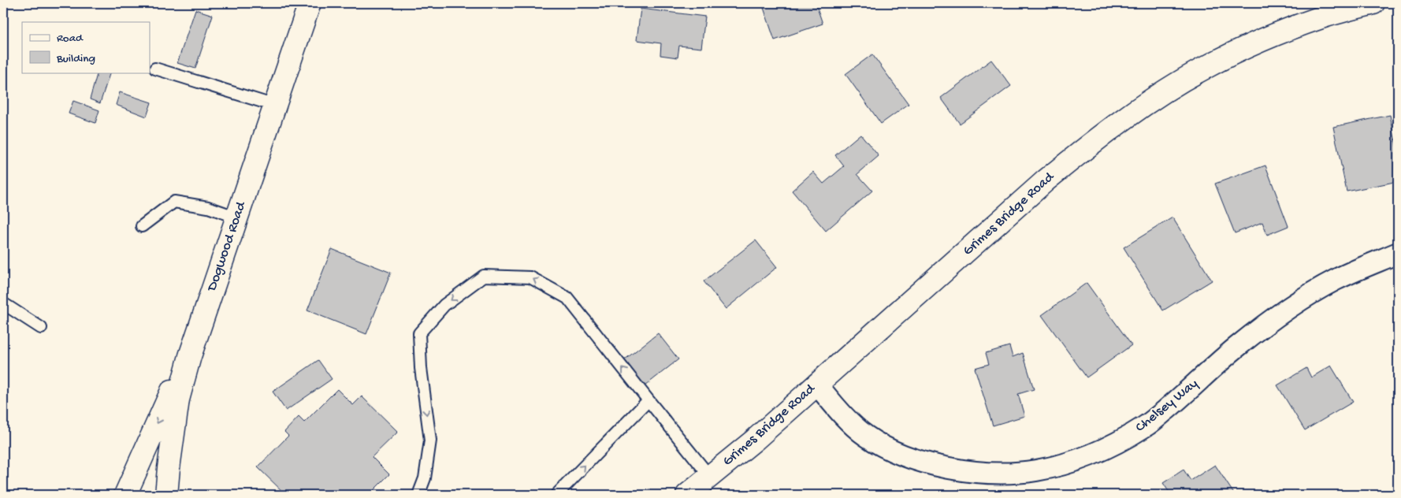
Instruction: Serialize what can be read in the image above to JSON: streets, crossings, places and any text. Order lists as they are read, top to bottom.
{
  "streets": {
    "street": ["Grimes Bridge Road", "Dogwood Road", "Chelsey Way"]
  },
  "crossings": [
    ["Grimes Bridge Road", "Chelsey Way"]
  ],
  "legend": ["Road", "Building"]
}
